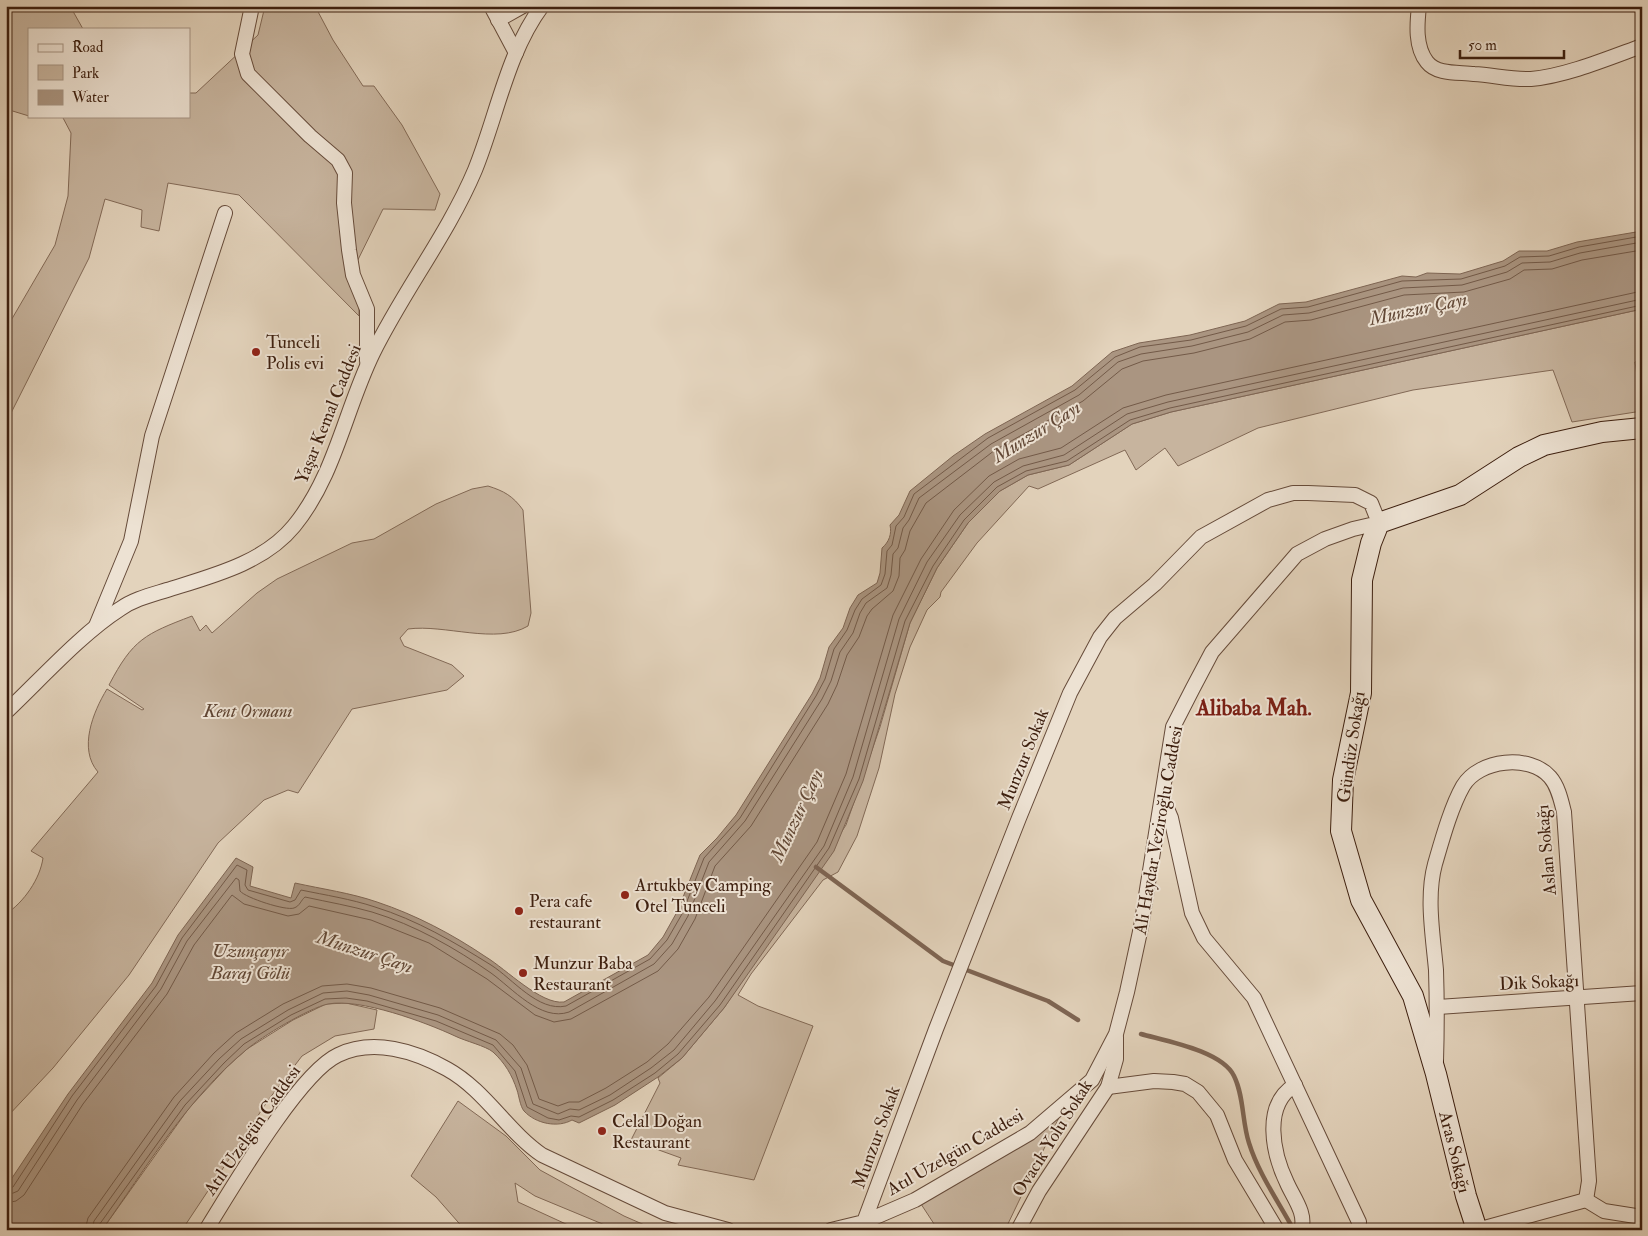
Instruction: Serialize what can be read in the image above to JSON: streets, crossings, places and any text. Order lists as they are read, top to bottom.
{
  "streets": {
    "main road": ["Gündüz Sokağı", "Ali Haydar Veziroğlu Caddesi", "Aras Sokağı"],
    "street": [
      "Yaşar Kemal Caddesi",
      "Munzur Sokak",
      "Aslan Sokağı",
      "Dik Sokağı",
      "Atıl Uzelgün Caddesi",
      "Ovacık Yolu Sokak"
    ]
  },
  "crossings": [
    ["Gündüz Sokağı", "Munzur Sokak"],
    ["Gündüz Sokağı", "Ali Haydar Veziroğlu Caddesi"],
    ["Gündüz Sokağı", "Aslan Sokağı"],
    ["Gündüz Sokağı", "Aras Sokağı"],
    ["Munzur Sokak", "Ali Haydar Veziroğlu Caddesi"],
    ["Munzur Sokak", "Atıl Uzelgün Caddesi"],
    ["Ali Haydar Veziroğlu Caddesi", "Atıl Uzelgün Caddesi"],
    ["Ali Haydar Veziroğlu Caddesi", "Ovacık Yolu Sokak"],
    ["Aslan Sokağı", "Dik Sokağı"],
    ["Aslan Sokağı", "Aras Sokağı"],
    ["Atıl Uzelgün Caddesi", "Ovacık Yolu Sokak"]
  ],
  "districts": ["Alibaba Mah."],
  "water": ["Munzur Çayı", "Uzunçayır Baraj Gölü"],
  "parks": ["Kent Ormanı"],
  "places": [
    "Tunceli Polis evi",
    "Artukbey Camping Otel Tunceli",
    "Pera cafe restaurant",
    "Munzur Baba Restaurant",
    "Celal Doğan Restaurant"
  ],
  "legend": ["Road", "Park", "Water"],
  "scale_bar": "50 m"
}
